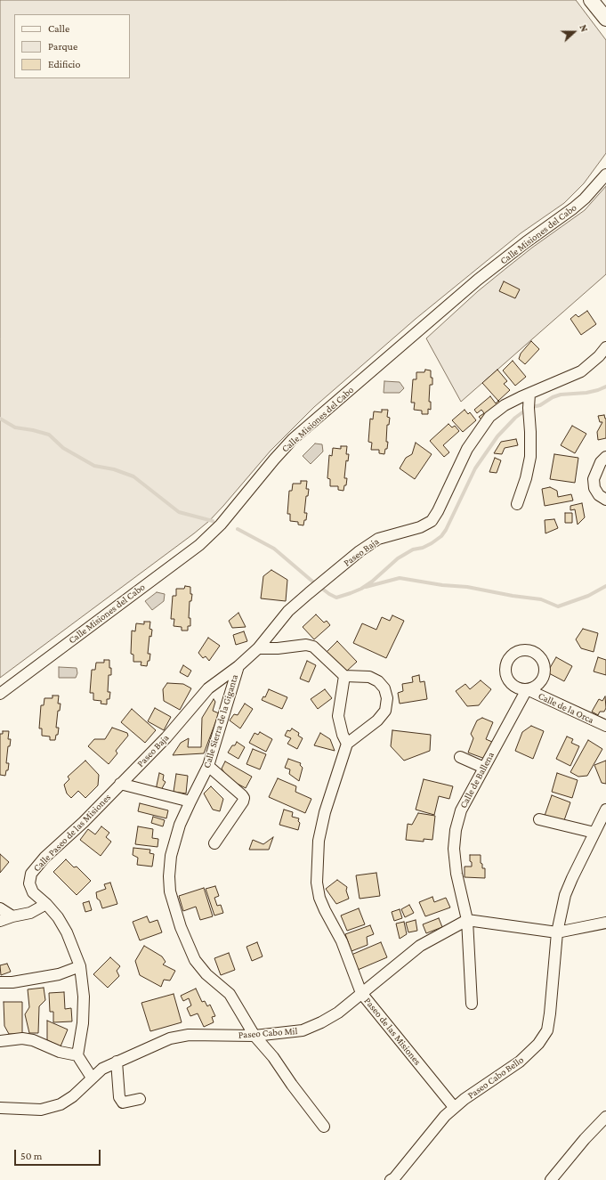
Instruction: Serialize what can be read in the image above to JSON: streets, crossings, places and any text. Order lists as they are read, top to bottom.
{
  "streets": {
    "street": [
      "Calle Misiones del Cabo",
      "Paseo Baja",
      "Calle de la Orca",
      "Calle Sierra de la Giganta",
      "Calle de Ballena",
      "Calle Paseo de las Misiones",
      "Paseo de las Misiones",
      "Paseo Cabo Mil",
      "Paseo Cabo Bello"
    ]
  },
  "crossings": [
    ["Paseo Baja", "Calle Sierra de la Giganta"],
    ["Paseo Baja", "Calle Paseo de las Misiones"],
    ["Calle de la Orca", "Calle de Ballena"],
    ["Calle Sierra de la Giganta", "Paseo Cabo Mil"],
    ["Calle de Ballena", "Paseo Cabo Mil"],
    ["Paseo de las Misiones", "Paseo Cabo Mil"],
    ["Paseo de las Misiones", "Paseo Cabo Bello"]
  ],
  "legend": ["Calle", "Parque", "Edificio"],
  "scale_bar": "50 m",
  "north": "right"
}
